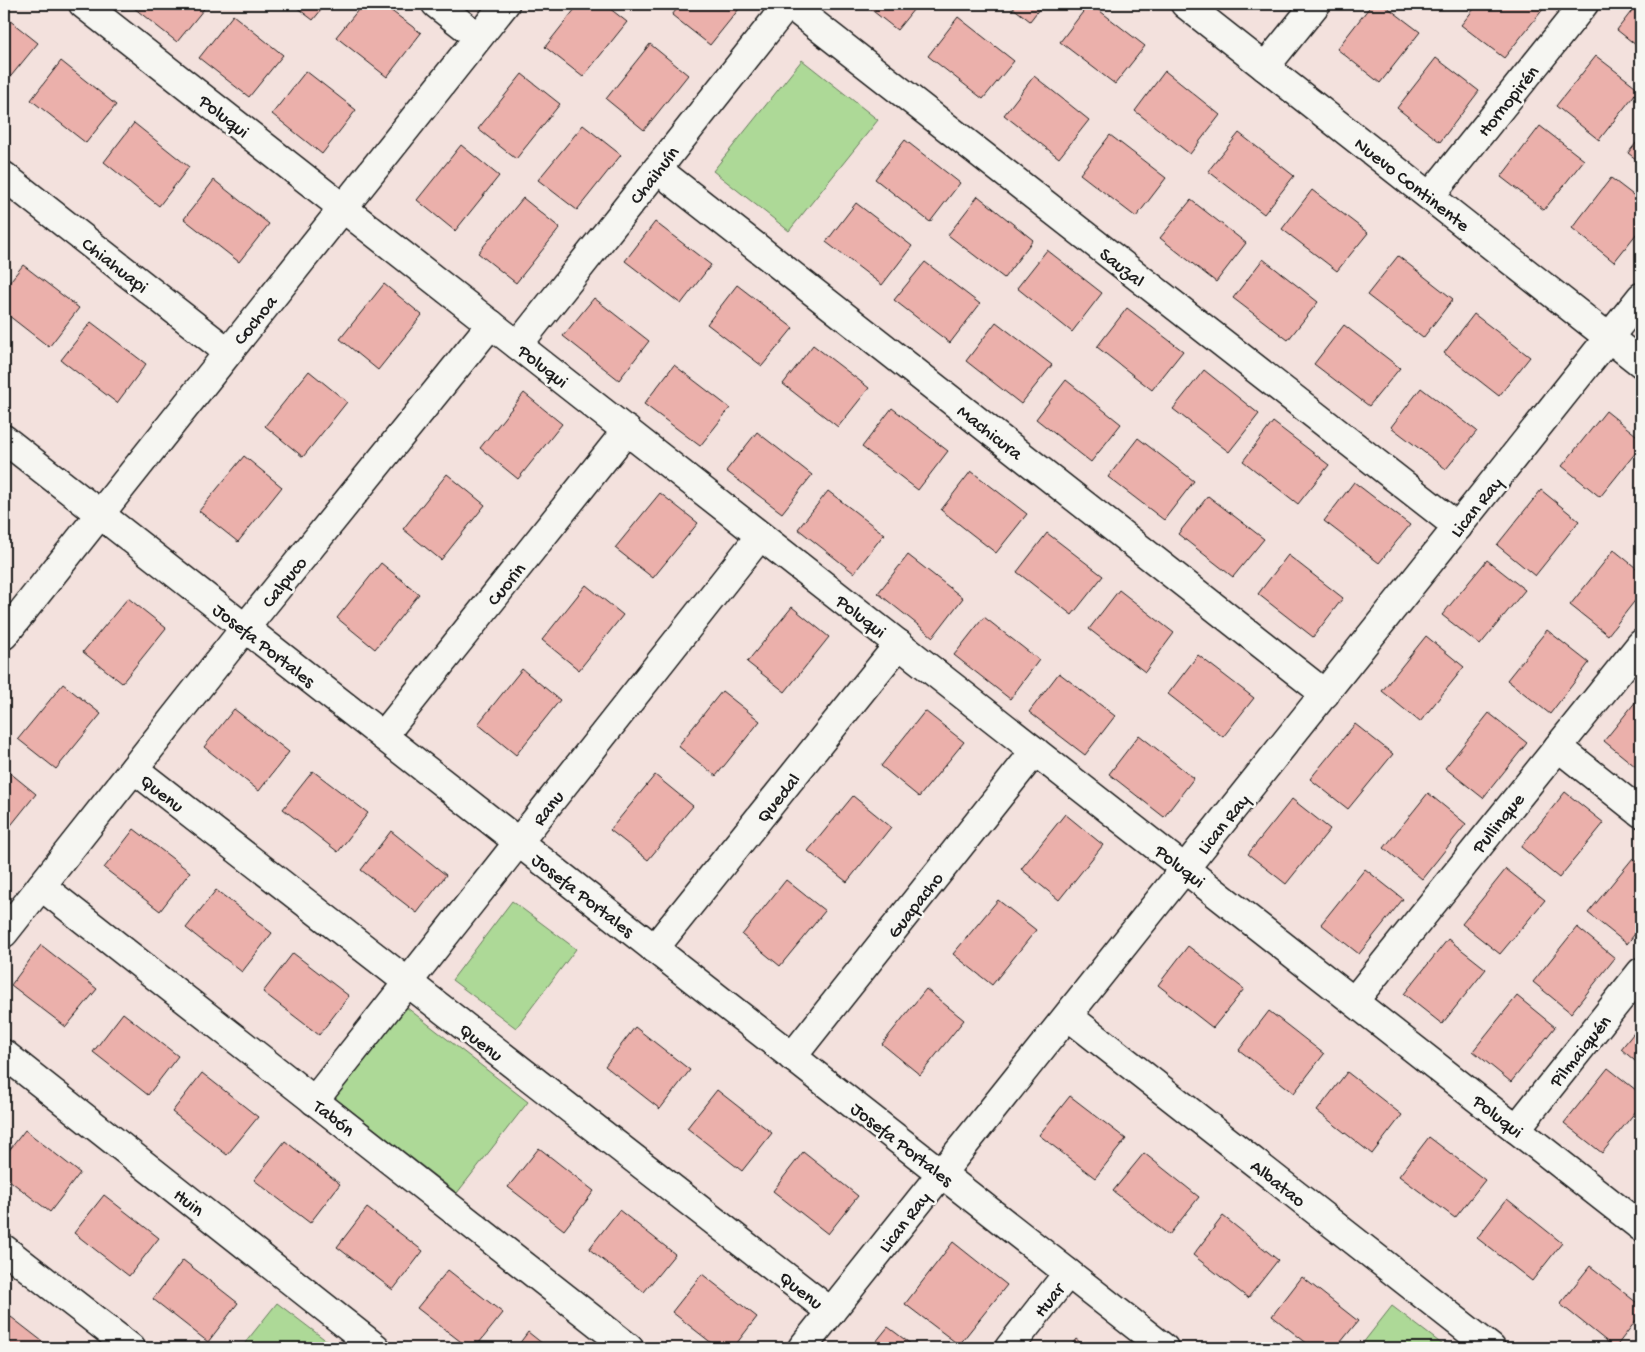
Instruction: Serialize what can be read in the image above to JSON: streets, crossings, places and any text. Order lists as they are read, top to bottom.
{
  "streets": {
    "street": [
      "Hornopirén",
      "Poluqui",
      "Chaihuín",
      "Nuevo Continente",
      "Chiahuapi",
      "Sauzal",
      "Cochoa",
      "Machicura",
      "Lican Ray",
      "Calpuco",
      "Cuorin",
      "Josefa Portales",
      "Quenu",
      "Quedal",
      "Ranu",
      "Pullinque",
      "Guapacho",
      "Pilmaiquén",
      "Tabón",
      "Albatao",
      "Huin",
      "Huar"
    ]
  },
  "crossings": [
    ["Hornopirén", "Nuevo Continente"],
    ["Poluqui", "Chaihuín"],
    ["Poluqui", "Cochoa"],
    ["Poluqui", "Lican Ray"],
    ["Poluqui", "Calpuco"],
    ["Poluqui", "Cuorin"],
    ["Poluqui", "Quedal"],
    ["Poluqui", "Ranu"],
    ["Poluqui", "Pullinque"],
    ["Poluqui", "Guapacho"],
    ["Poluqui", "Pilmaiquén"],
    ["Chaihuín", "Sauzal"],
    ["Chaihuín", "Machicura"],
    ["Nuevo Continente", "Lican Ray"],
    ["Chiahuapi", "Cochoa"],
    ["Sauzal", "Lican Ray"],
    ["Cochoa", "Josefa Portales"],
    ["Machicura", "Lican Ray"],
    ["Lican Ray", "Josefa Portales"],
    ["Lican Ray", "Quenu"],
    ["Lican Ray", "Albatao"],
    ["Calpuco", "Josefa Portales"],
    ["Calpuco", "Quenu"],
    ["Calpuco", "Tabón"],
    ["Cuorin", "Josefa Portales"],
    ["Josefa Portales", "Quedal"],
    ["Josefa Portales", "Ranu"],
    ["Josefa Portales", "Guapacho"],
    ["Josefa Portales", "Huar"],
    ["Quenu", "Ranu"],
    ["Ranu", "Tabón"]
  ]
}
